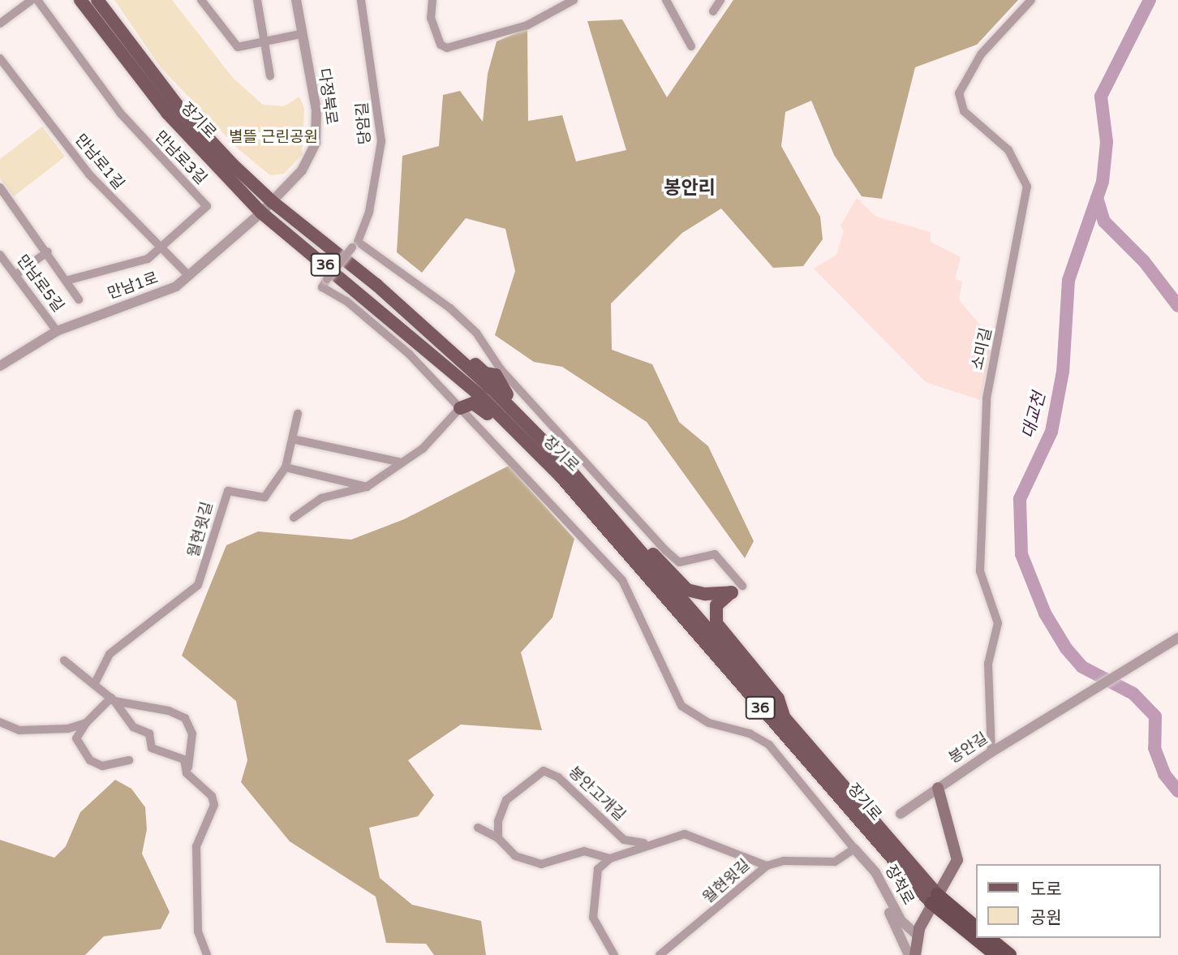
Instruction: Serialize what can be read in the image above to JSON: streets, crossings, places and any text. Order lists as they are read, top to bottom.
{
  "streets": {
    "highway": ["장기로", "36"],
    "street": [
      "다정북로",
      "당암길",
      "만남로3길",
      "만남로1길",
      "만남로5길",
      "만남1로",
      "소미길",
      "월현윗길",
      "봉안길",
      "봉안고개길",
      "장척로"
    ]
  },
  "crossings": [
    ["다정북로", "장기로"],
    ["다정북로", "만남1로"],
    ["장기로", "만남1로"],
    ["만남로3길", "만남로1길"],
    ["만남로1길", "만남1로"],
    ["만남로5길", "만남1로"],
    ["소미길", "봉안길"],
    ["월현윗길", "봉안고개길"],
    ["월현윗길", "장척로"]
  ],
  "districts": ["봉안리"],
  "water": ["대교천"],
  "parks": ["별뜰 근린공원"],
  "legend": ["도로", "공원"]
}
